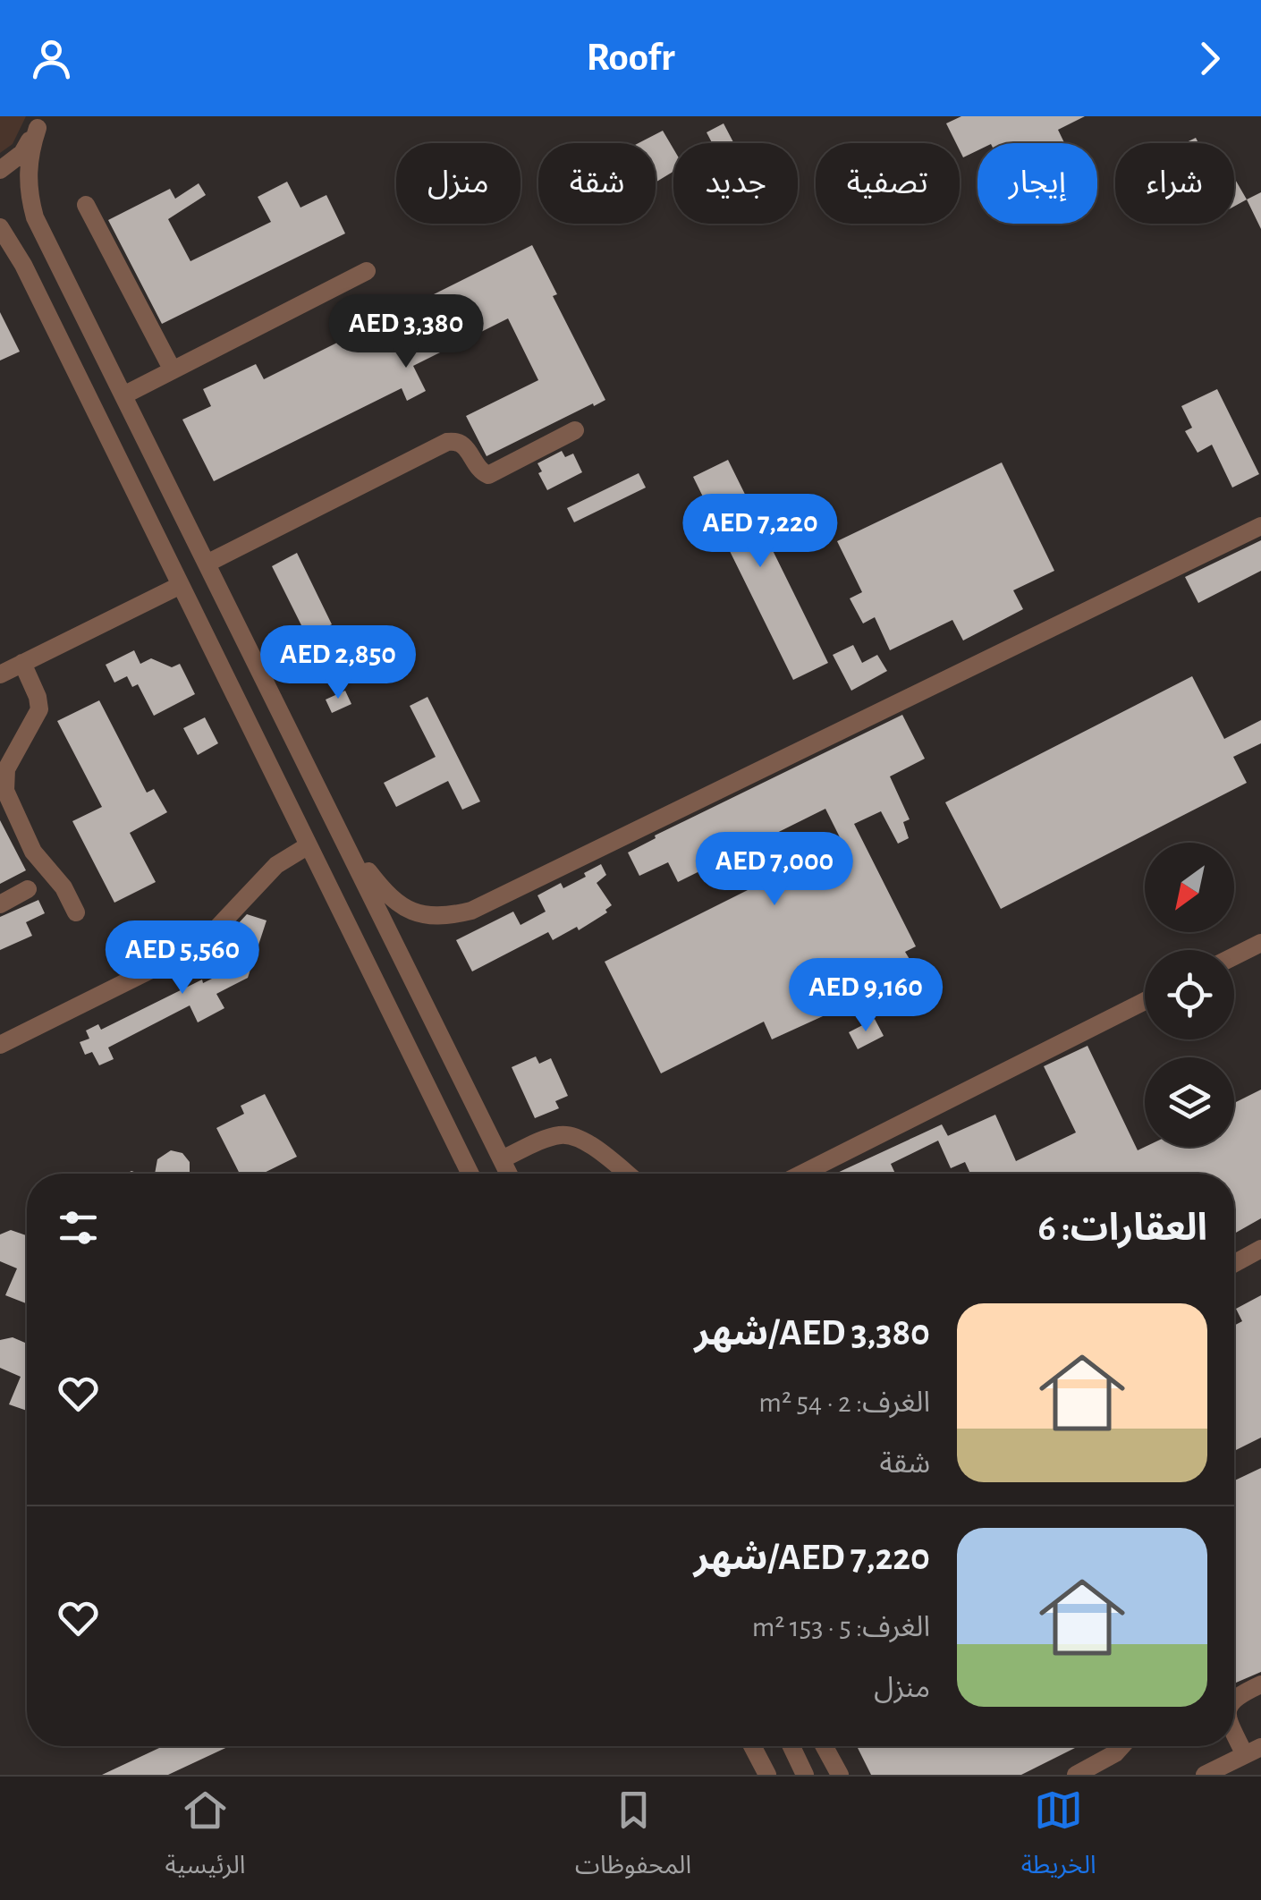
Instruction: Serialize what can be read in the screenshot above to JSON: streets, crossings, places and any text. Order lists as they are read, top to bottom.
{
  "north": "bottom left",
  "page": {
    "header": "Roofr",
    "chip": [
      "شراء",
      "إيجار",
      "تصفية",
      "جديد",
      "شقة",
      "منزل"
    ],
    "price": [
      "AED 3,380",
      "AED 7,220",
      "AED 2,850",
      "AED 7,000",
      "AED 5,560",
      "AED 9,160"
    ],
    "heading": "العقارات: 6",
    "list": [
      {
        "name": "AED 3,380/شهر",
        "note": "الغرف: 2 · 54 m² · شقة"
      },
      {
        "name": "AED 7,220/شهر",
        "note": "الغرف: 5 · 153 m² · منزل"
      }
    ],
    "tabs": ["الخريطة", "المحفوظات", "الرئيسية"]
  }
}
